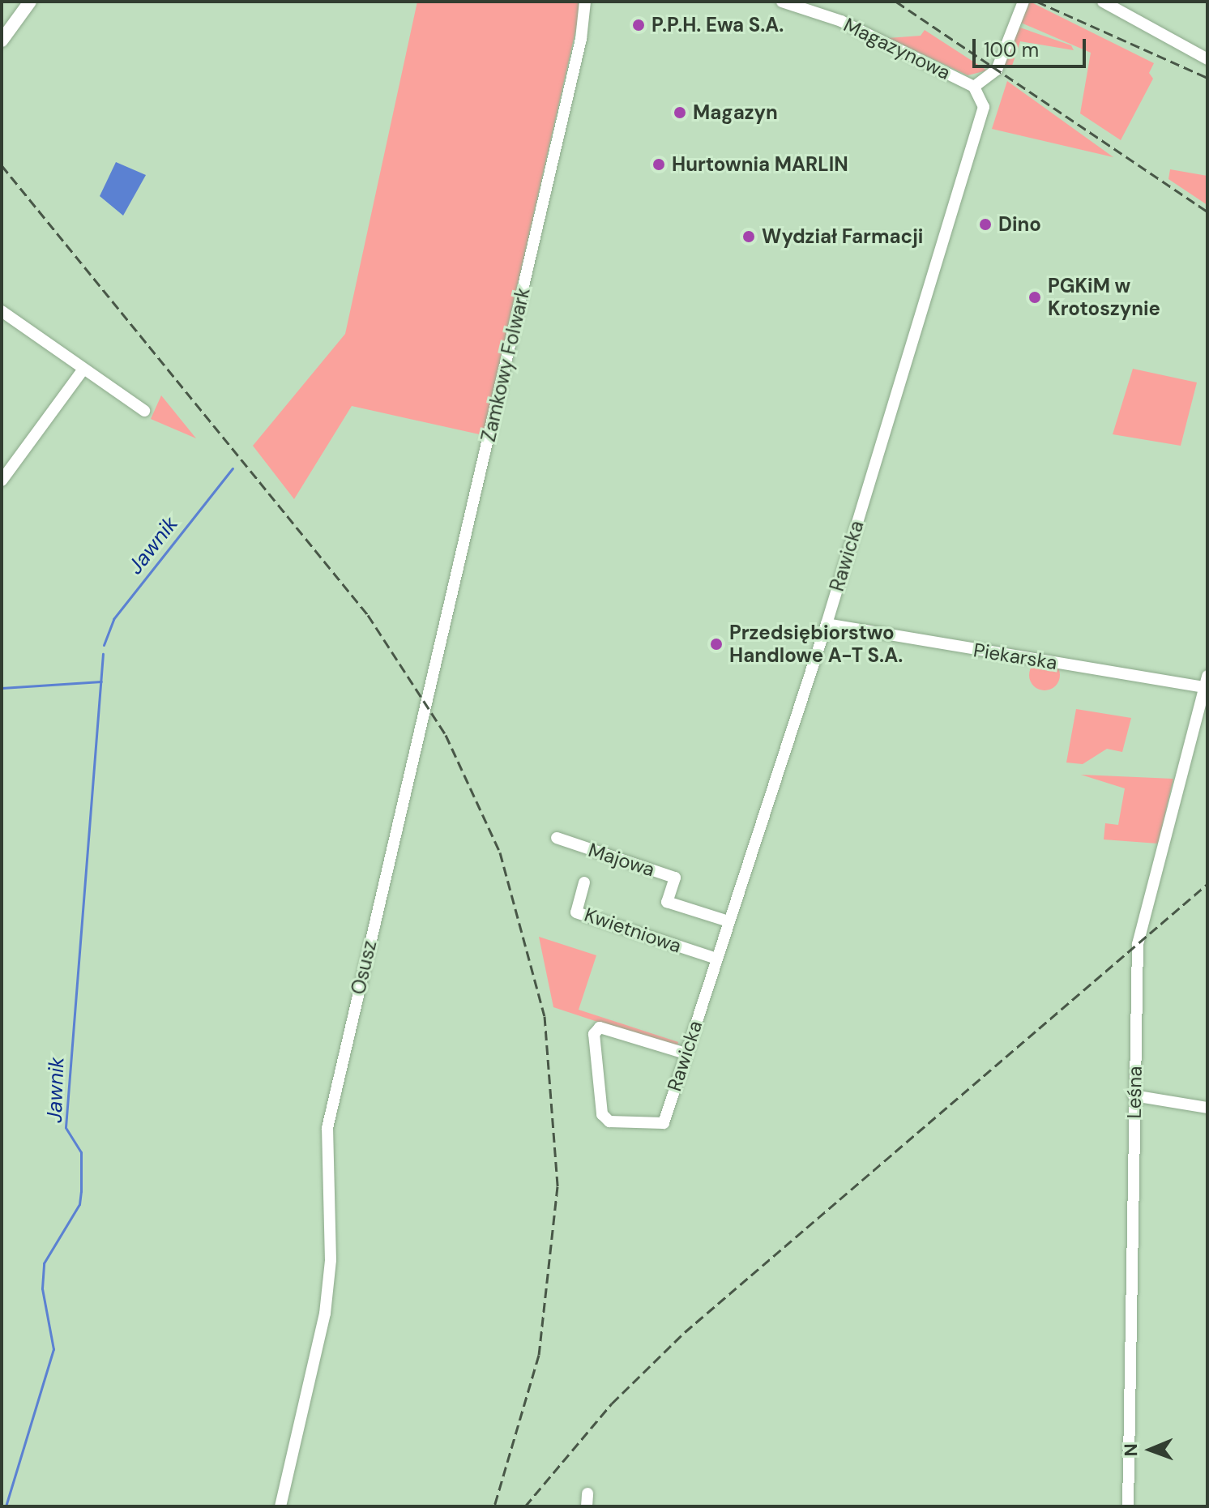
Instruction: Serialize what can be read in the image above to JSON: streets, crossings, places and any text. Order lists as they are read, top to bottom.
{
  "streets": {
    "street": [
      "Magazynowa",
      "Zamkowy Folwark",
      "Rawicka",
      "Piekarska",
      "Majowa",
      "Kwietniowa",
      "Osusz",
      "Leśna"
    ]
  },
  "crossings": [
    ["Magazynowa", "Rawicka"],
    ["Zamkowy Folwark", "Osusz"],
    ["Rawicka", "Piekarska"],
    ["Rawicka", "Majowa"],
    ["Rawicka", "Kwietniowa"],
    ["Piekarska", "Leśna"]
  ],
  "water": ["Jawnik"],
  "places": [
    "P.P.H. Ewa S.A.",
    "Magazyn",
    "Hurtownia MARLIN",
    "Dino",
    "Wydział Farmacji",
    "PGKiM w Krotoszynie",
    "Przedsiębiorstwo Handlowe A-T S.A."
  ],
  "scale_bar": "100 m",
  "north": "left"
}
